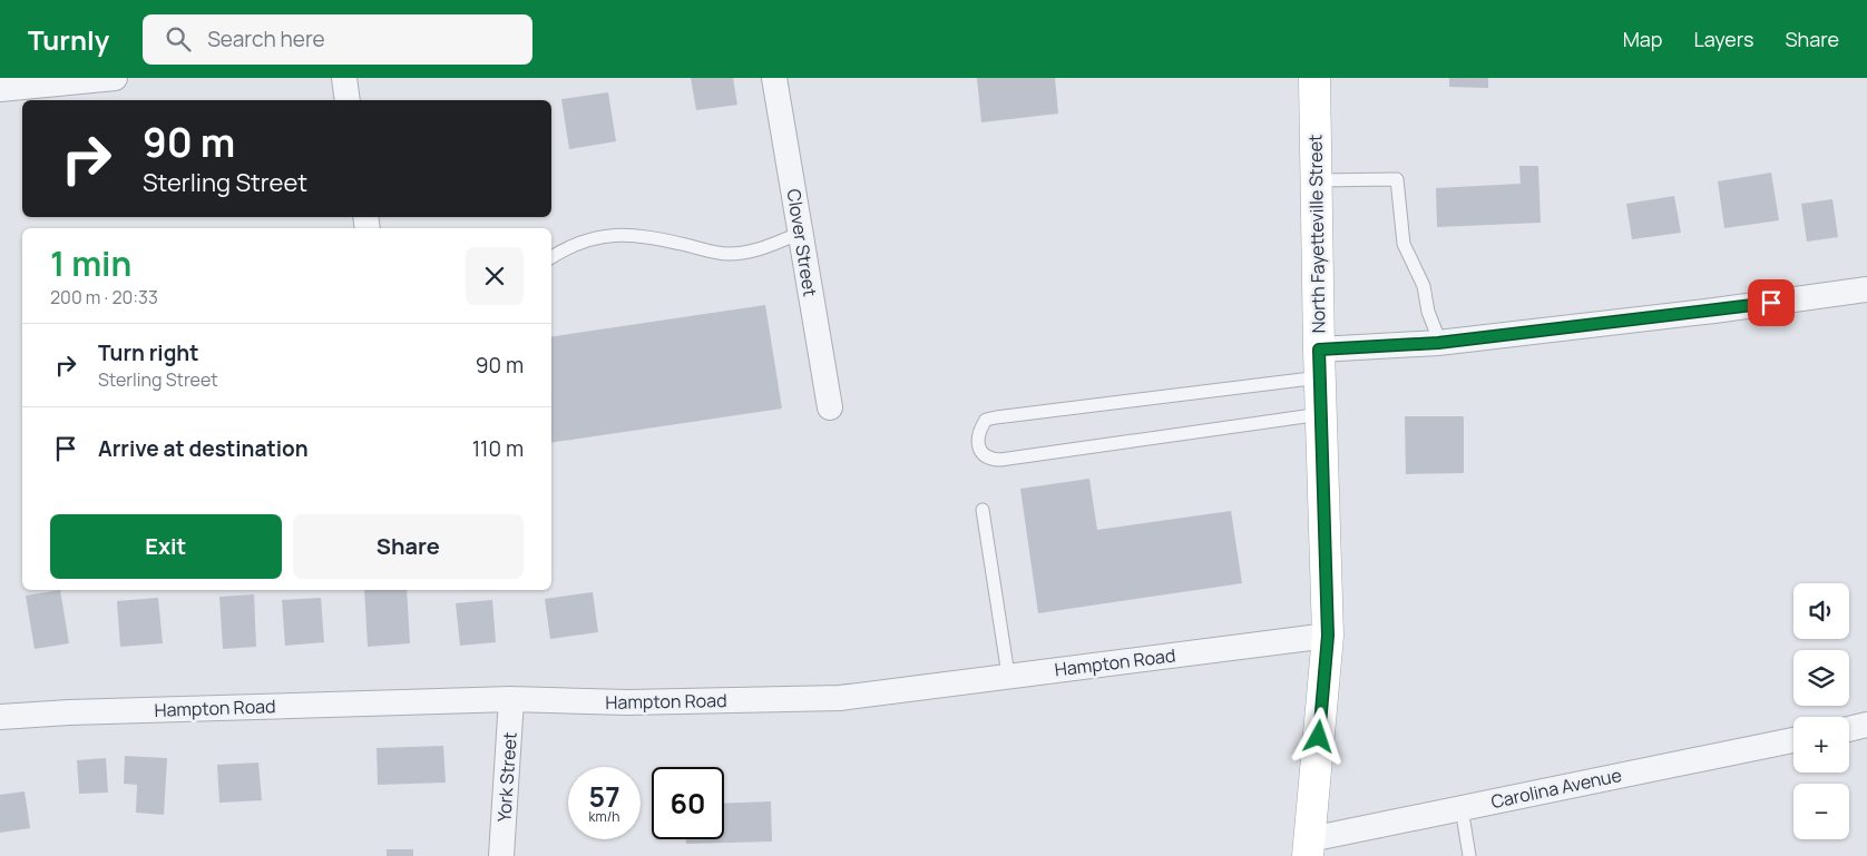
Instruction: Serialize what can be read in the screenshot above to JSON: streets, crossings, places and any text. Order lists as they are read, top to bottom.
{
  "streets": {
    "main road": ["North Fayetteville Street"],
    "street": [
      "Clover Street",
      "Hampton Road",
      "York Street",
      "Carolina Avenue"
    ]
  },
  "crossings": [
    ["North Fayetteville Street", "Hampton Road"],
    ["North Fayetteville Street", "Carolina Avenue"],
    ["Hampton Road", "York Street"]
  ],
  "page": {
    "header": "Turnly",
    "search": "Search here",
    "nav": ["Map", "Layers", "Share"],
    "turn": ["90 m", "Sterling Street"],
    "heading": ["1 min", "200 m · 20:33"],
    "list": [
      {
        "name": "Turn right",
        "note": "Sterling Street",
        "value": "90 m"
      },
      {
        "name": "Arrive at destination",
        "value": "110 m"
      }
    ],
    "buttons": ["Exit", "Share"],
    "map_buttons": ["+", "−"],
    "speed": "57 km/h",
    "limit": "60"
  }
}
